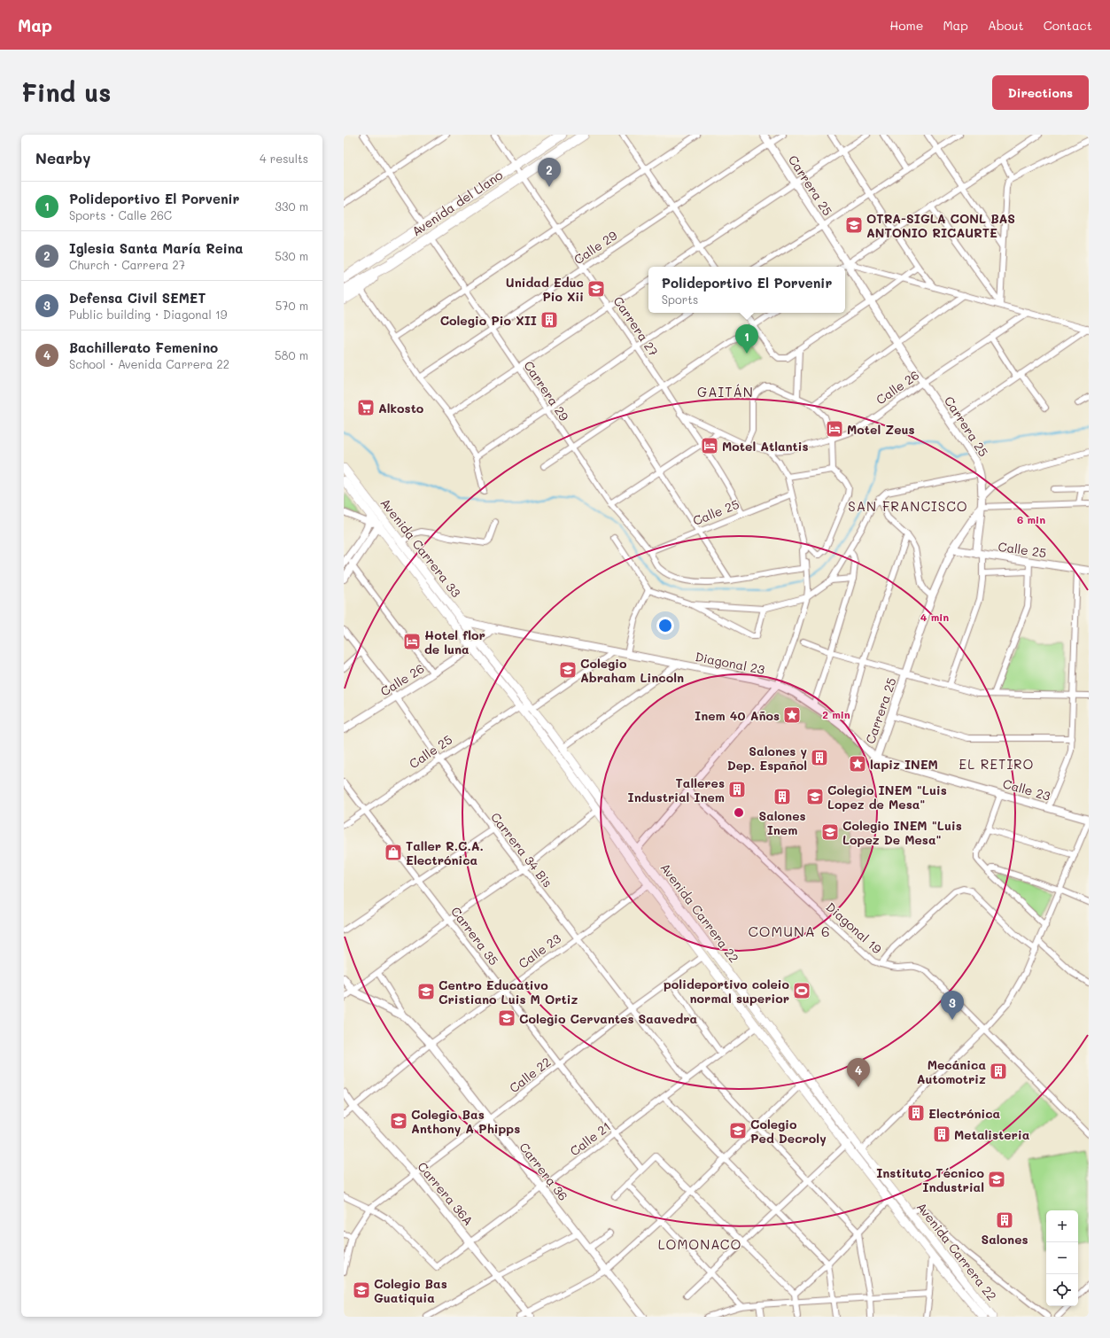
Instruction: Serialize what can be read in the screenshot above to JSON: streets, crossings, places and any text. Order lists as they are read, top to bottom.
{
  "streets": {
    "highway": ["Avenida del Llano"],
    "main road": ["Avenida Carrera 33", "Avenida Carrera 22"],
    "street": [
      "Carrera 25",
      "Calle 29",
      "Carrera 27",
      "Calle 26",
      "Carrera 29",
      "Calle 25",
      "Diagonal 23",
      "Calle 23",
      "Carrera 34 Bis",
      "Diagonal 19",
      "Carrera 35",
      "Calle 22",
      "Calle 21",
      "Carrera 36",
      "Carrera 36A"
    ]
  },
  "crossings": [
    ["Carrera 25", "Calle 29"],
    ["Carrera 25", "Calle 26"],
    ["Carrera 25", "Calle 25"],
    ["Carrera 25", "Diagonal 23"],
    ["Carrera 25", "Calle 23"],
    ["Avenida del Llano", "Carrera 27"],
    ["Avenida del Llano", "Carrera 29"],
    ["Calle 29", "Carrera 27"],
    ["Calle 29", "Carrera 29"],
    ["Carrera 27", "Calle 26"],
    ["Carrera 27", "Calle 25"],
    ["Calle 26", "Avenida Carrera 33"],
    ["Calle 26", "Carrera 34 Bis"],
    ["Calle 26", "Avenida Carrera 22"],
    ["Carrera 29", "Calle 25"],
    ["Calle 25", "Carrera 34 Bis"],
    ["Calle 25", "Avenida Carrera 22"],
    ["Calle 25", "Carrera 35"],
    ["Avenida Carrera 33", "Diagonal 23"],
    ["Avenida Carrera 33", "Avenida Carrera 22"],
    ["Diagonal 23", "Calle 23"],
    ["Calle 23", "Carrera 34 Bis"],
    ["Calle 23", "Avenida Carrera 22"],
    ["Calle 23", "Carrera 35"],
    ["Calle 23", "Carrera 36"],
    ["Calle 23", "Carrera 36A"],
    ["Carrera 34 Bis", "Calle 22"],
    ["Carrera 34 Bis", "Calle 21"],
    ["Avenida Carrera 22", "Calle 22"],
    ["Avenida Carrera 22", "Calle 21"],
    ["Carrera 35", "Calle 22"],
    ["Carrera 35", "Calle 21"],
    ["Calle 22", "Calle 21"],
    ["Calle 22", "Carrera 36"],
    ["Calle 22", "Carrera 36A"],
    ["Calle 21", "Carrera 36"],
    ["Calle 21", "Carrera 36A"]
  ],
  "districts": [
    "GAITÁN",
    "SAN FRANCISCO",
    "EL RETIRO",
    "COMUNA 6",
    "LOMONACO"
  ],
  "places": {
    "school or university": [
      "OTRA-SIGLA CONL BAS ANTONIO RICAURTE",
      "Unidad Educ Pio Xii",
      "Colegio Abraham Lincoln",
      "Colegio INEM \"Luis Lopez de Mesa\"",
      "Colegio INEM \"Luis Lopez De Mesa\"",
      "Centro Educativo Cristiano Luis M Ortiz",
      "Colegio Cervantes Saavedra",
      "Colegio Bas Anthony A Phipps",
      "Colegio Ped Decroly",
      "Instituto Técnico Industrial",
      "Colegio Bas Guatiquia"
    ],
    "building": [
      "Colegio Pio XII",
      "Salones y Dep. Español",
      "Talleres Industrial Inem",
      "Salones Inem",
      "Mecánica Automotriz",
      "Electrónica",
      "Metalisteria",
      "Salones"
    ],
    "supermarket": ["Alkosto"],
    "hotel": ["Motel Zeus", "Motel Atlantis", "Hotel flor de luna"],
    "place": ["Inem 40 Años", "lapiz INEM"],
    "shop": ["Taller R.C.A. Electrónica"],
    "sports": ["polideportivo coleio normal superior"]
  },
  "page": {
    "header": "Map",
    "nav": [
      "Home",
      "Map",
      "About",
      "Contact"
    ],
    "buttons": "Directions",
    "title": "Find us",
    "heading": ["Nearby", "4 results"],
    "pins": [
      "2",
      "1",
      "3",
      "4"
    ],
    "list": [
      {
        "mark": "1",
        "name": "Polideportivo El Porvenir",
        "note": "Sports · Calle 26C",
        "value": "330 m"
      },
      {
        "mark": "2",
        "name": "Iglesia Santa María Reina",
        "note": "Church · Carrera 27",
        "value": "530 m"
      },
      {
        "mark": "3",
        "name": "Defensa Civil SEMET",
        "note": "Public building · Diagonal 19",
        "value": "570 m"
      },
      {
        "mark": "4",
        "name": "Bachillerato Femenino",
        "note": "School · Avenida Carrera 22",
        "value": "580 m"
      }
    ],
    "popup": ["Polideportivo El Porvenir", "Sports"],
    "map_buttons": ["+", "−"]
  },
  "rings": ["6 min", "4 min", "2 min"]
}
